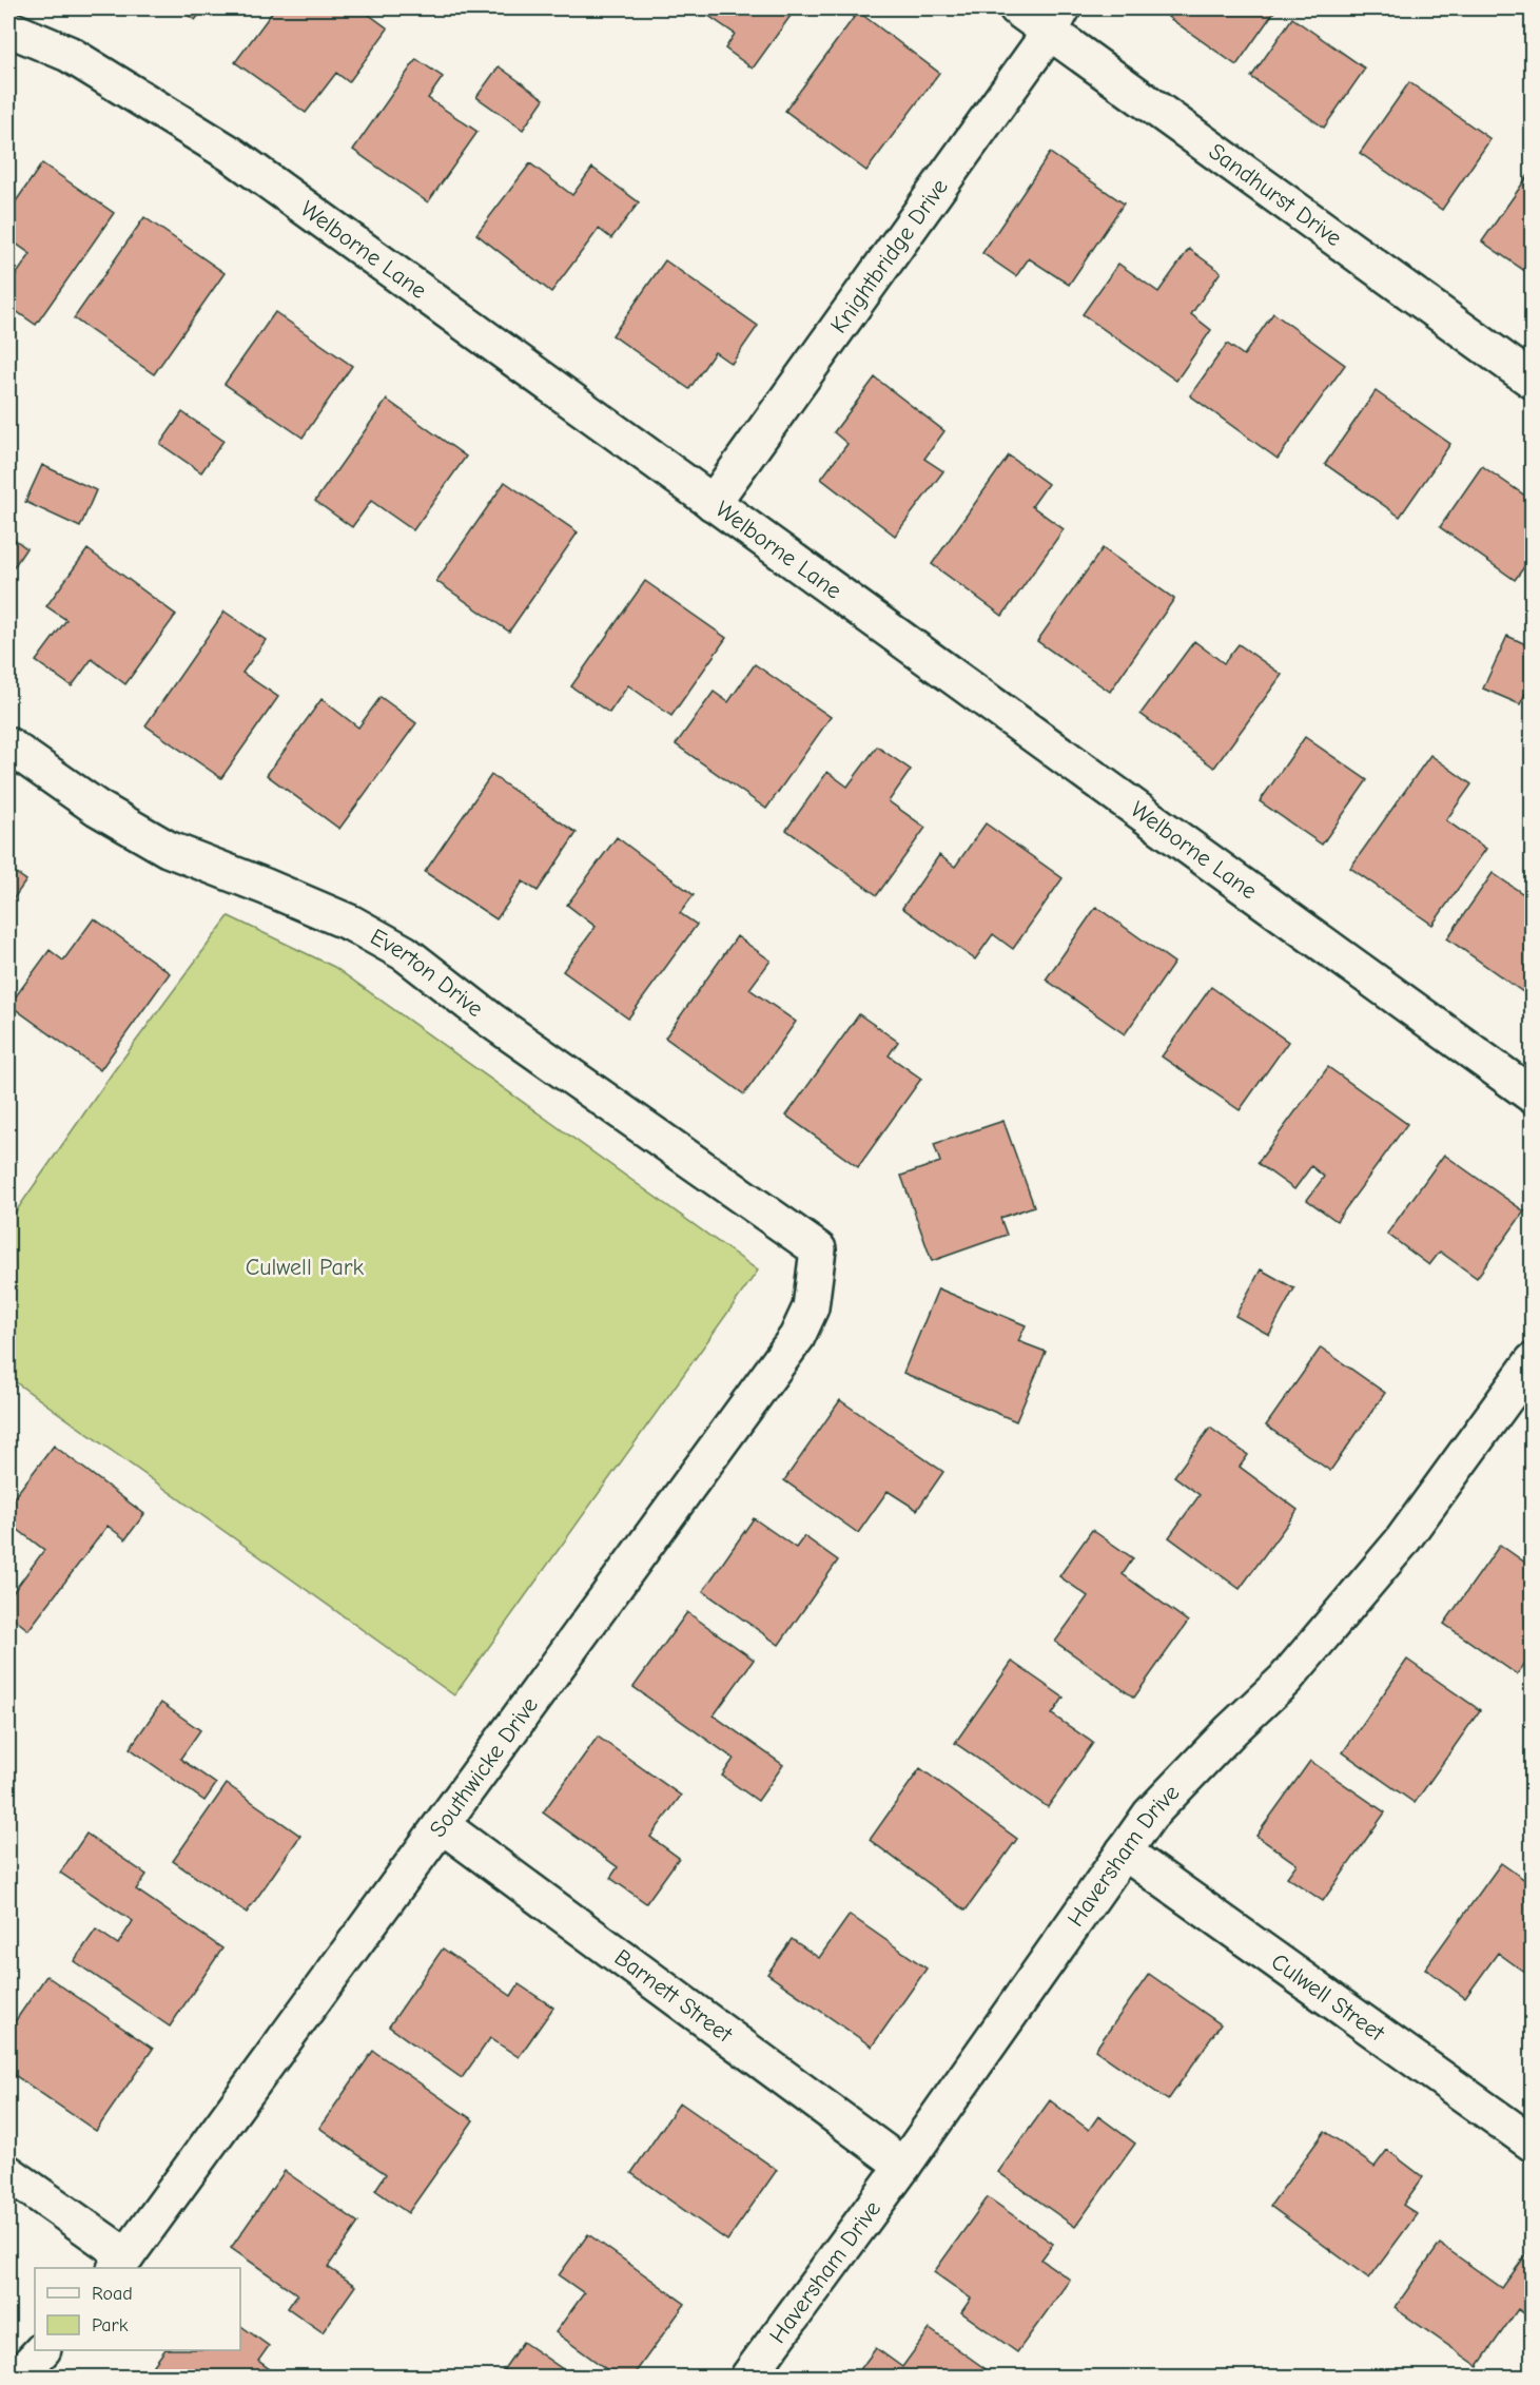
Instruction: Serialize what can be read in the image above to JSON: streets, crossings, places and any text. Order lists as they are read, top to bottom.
{
  "streets": {
    "street": [
      "Sandhurst Drive",
      "Welborne Lane",
      "Knightbridge Drive",
      "Everton Drive",
      "Southwicke Drive",
      "Haversham Drive",
      "Barnett Street",
      "Culwell Street"
    ]
  },
  "crossings": [
    ["Sandhurst Drive", "Knightbridge Drive"],
    ["Welborne Lane", "Knightbridge Drive"],
    ["Everton Drive", "Southwicke Drive"],
    ["Southwicke Drive", "Barnett Street"],
    ["Haversham Drive", "Barnett Street"],
    ["Haversham Drive", "Culwell Street"]
  ],
  "parks": ["Culwell Park"],
  "legend": ["Road", "Park"]
}
